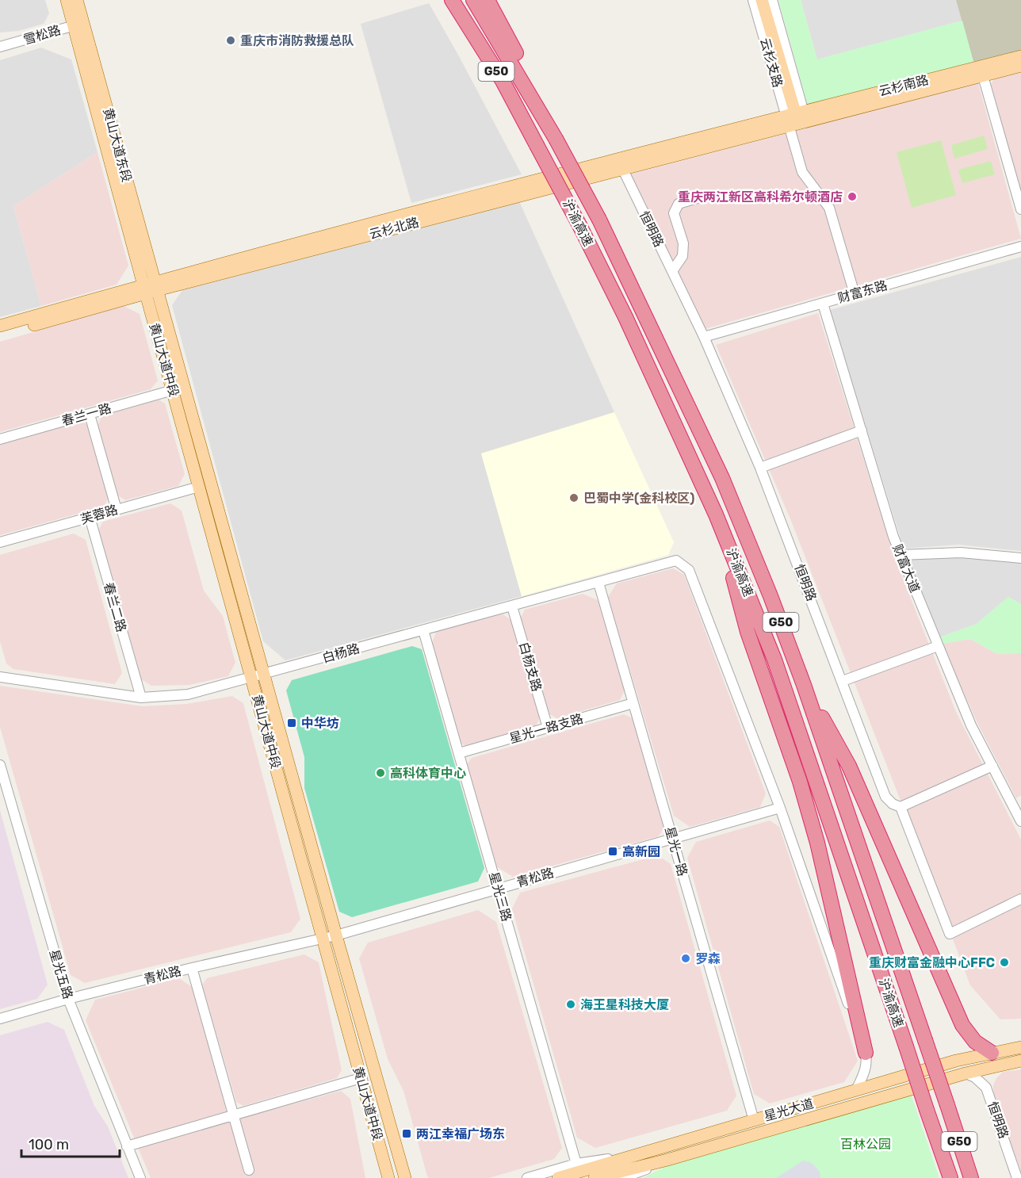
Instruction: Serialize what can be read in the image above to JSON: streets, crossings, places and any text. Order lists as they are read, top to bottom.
{
  "streets": {
    "highway": ["G50", "沪渝高速"],
    "main road": [
      "云杉南路",
      "黄山大道东段",
      "云杉北路",
      "黄山大道中段",
      "星光大道"
    ],
    "street": [
      "雪松路",
      "云杉支路",
      "恒明路",
      "财富东路",
      "春兰一路",
      "芙蓉路",
      "财富大道",
      "春兰二路",
      "白杨路",
      "白杨支路",
      "星光一路支路",
      "星光一路",
      "青松路",
      "星光三路",
      "星光五路"
    ]
  },
  "crossings": [
    ["雪松路", "黄山大道东段"],
    ["云杉支路", "云杉南路"],
    ["云杉支路", "云杉北路"],
    ["云杉南路", "云杉北路"],
    ["黄山大道东段", "云杉北路"],
    ["黄山大道东段", "黄山大道中段"],
    ["云杉北路", "恒明路"],
    ["云杉北路", "黄山大道中段"],
    ["恒明路", "财富东路"],
    ["恒明路", "星光大道"],
    ["财富东路", "财富大道"],
    ["黄山大道中段", "春兰一路"],
    ["黄山大道中段", "芙蓉路"],
    ["黄山大道中段", "白杨路"],
    ["黄山大道中段", "青松路"],
    ["芙蓉路", "春兰二路"],
    ["春兰二路", "白杨路"],
    ["白杨路", "白杨支路"],
    ["白杨路", "星光一路"],
    ["白杨路", "青松路"],
    ["白杨路", "星光三路"],
    ["白杨支路", "星光一路支路"],
    ["星光一路支路", "星光一路"],
    ["星光一路支路", "星光三路"],
    ["星光一路", "青松路"],
    ["星光一路", "星光大道"],
    ["青松路", "星光三路"],
    ["青松路", "星光五路"]
  ],
  "parks": ["百林公园"],
  "places": {
    "other": [
      "重庆市消防救援总队",
      "重庆两江新区高科希尔顿酒店",
      "巴蜀中学(金科校区)",
      "高科体育中心",
      "罗森",
      "重庆财富金融中心FFC",
      "海王星科技大厦"
    ],
    "transit": ["中华坊", "高新园", "两江幸福广场东"]
  },
  "scale_bar": "100 m"
}
